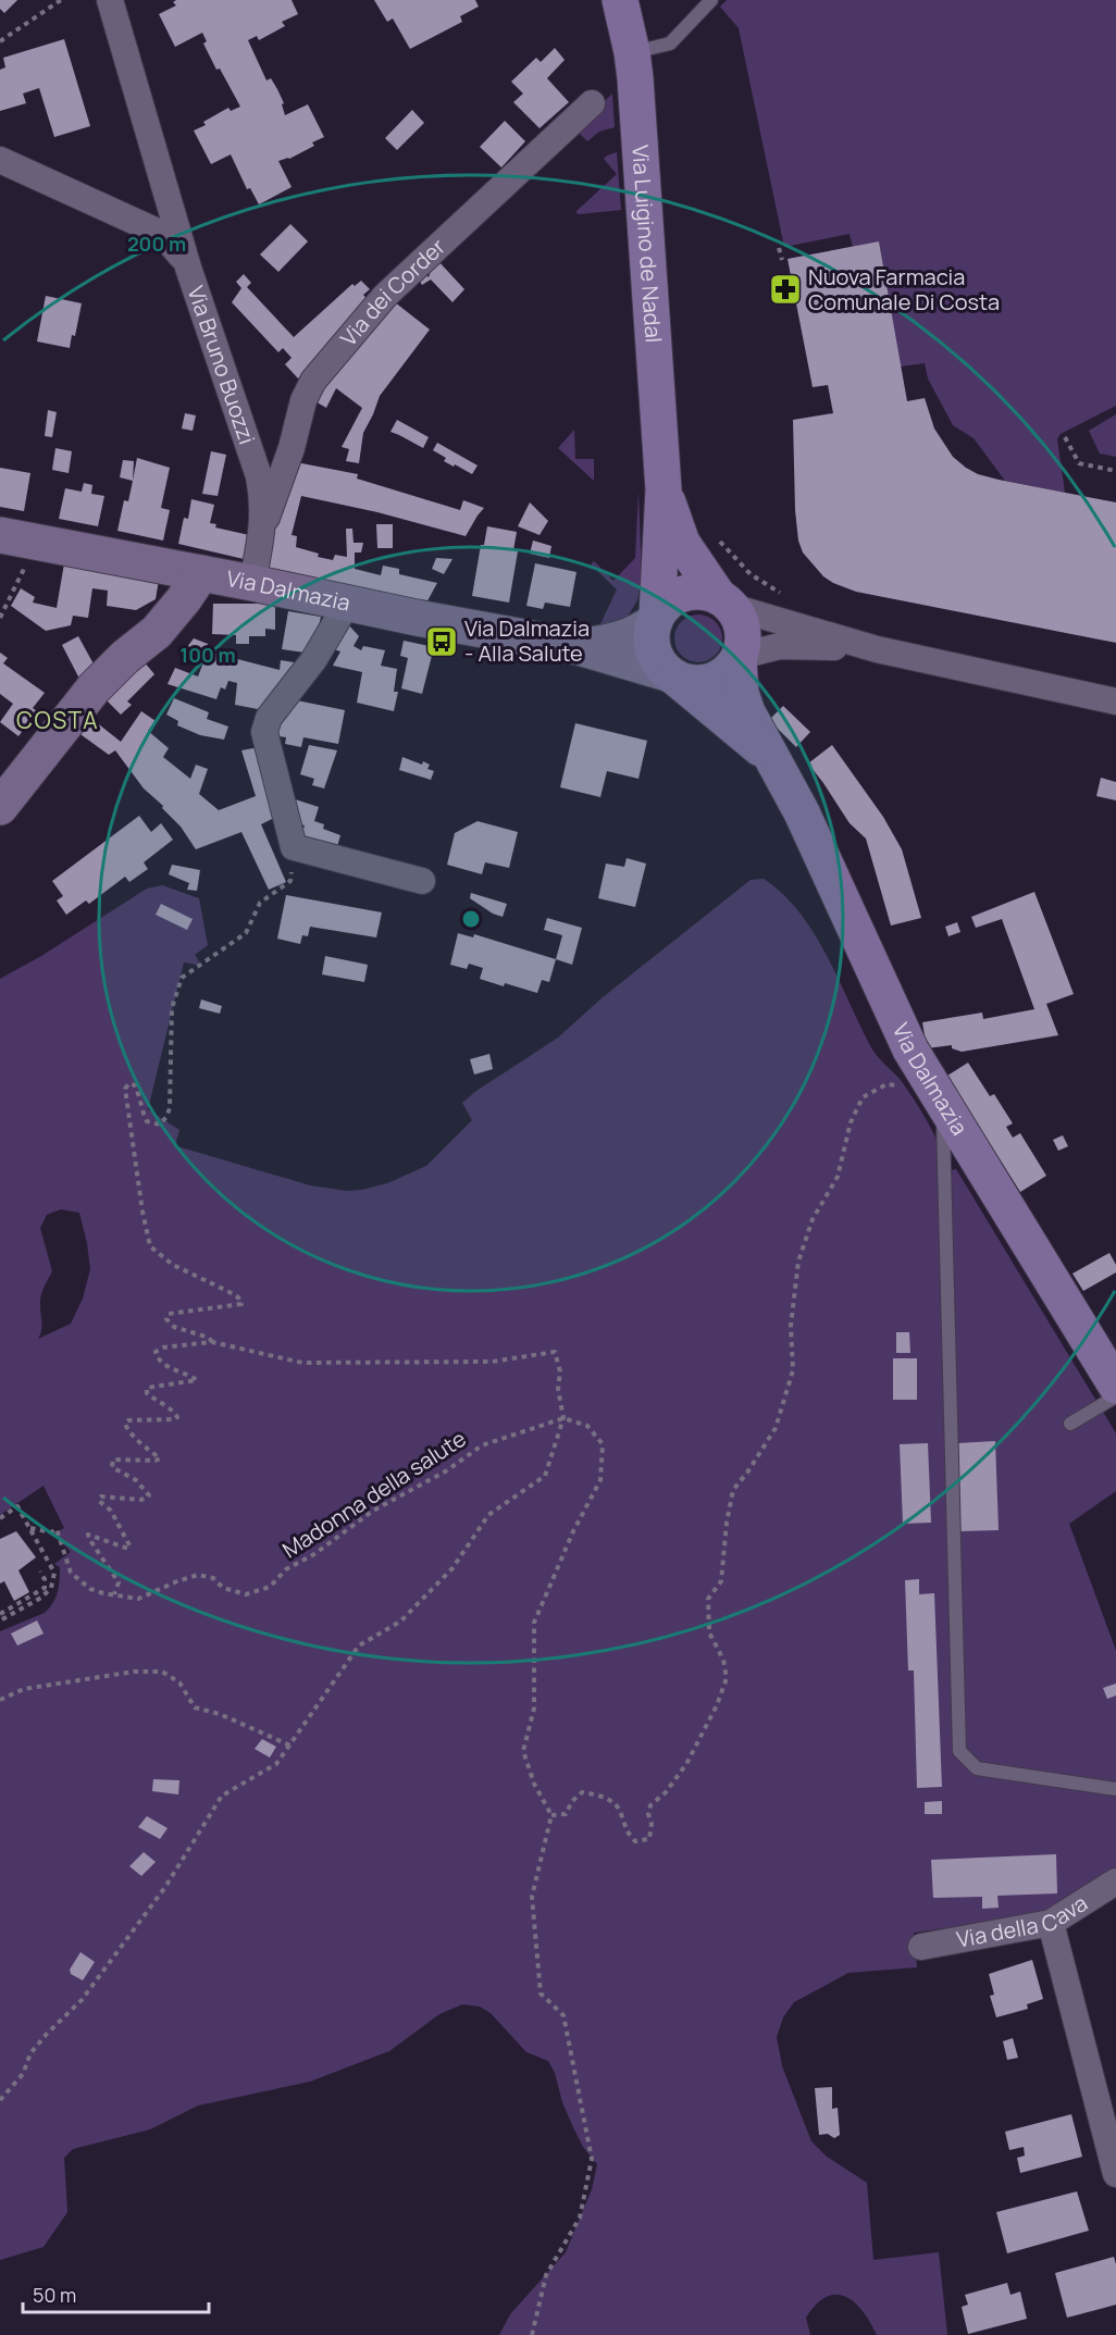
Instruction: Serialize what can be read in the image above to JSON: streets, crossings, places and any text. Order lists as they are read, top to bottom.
{
  "streets": {
    "main road": ["Via Luigino de Nadal", "Via Dalmazia"],
    "street": ["Via dei Corder", "Via Bruno Buozzi", "Via della Cava"],
    "path": ["Madonna della salute"]
  },
  "crossings": [
    ["Via Luigino de Nadal", "Via Dalmazia"],
    ["Via dei Corder", "Via Bruno Buozzi"],
    ["Via Bruno Buozzi", "Via Dalmazia"]
  ],
  "districts": ["COSTA"],
  "places": {
    "pharmacy": ["Nuova Farmacia Comunale Di Costa"],
    "bus stop": ["Via Dalmazia - Alla Salute"]
  },
  "scale_bar": "50 m",
  "rings": ["200 m", "100 m"]
}
